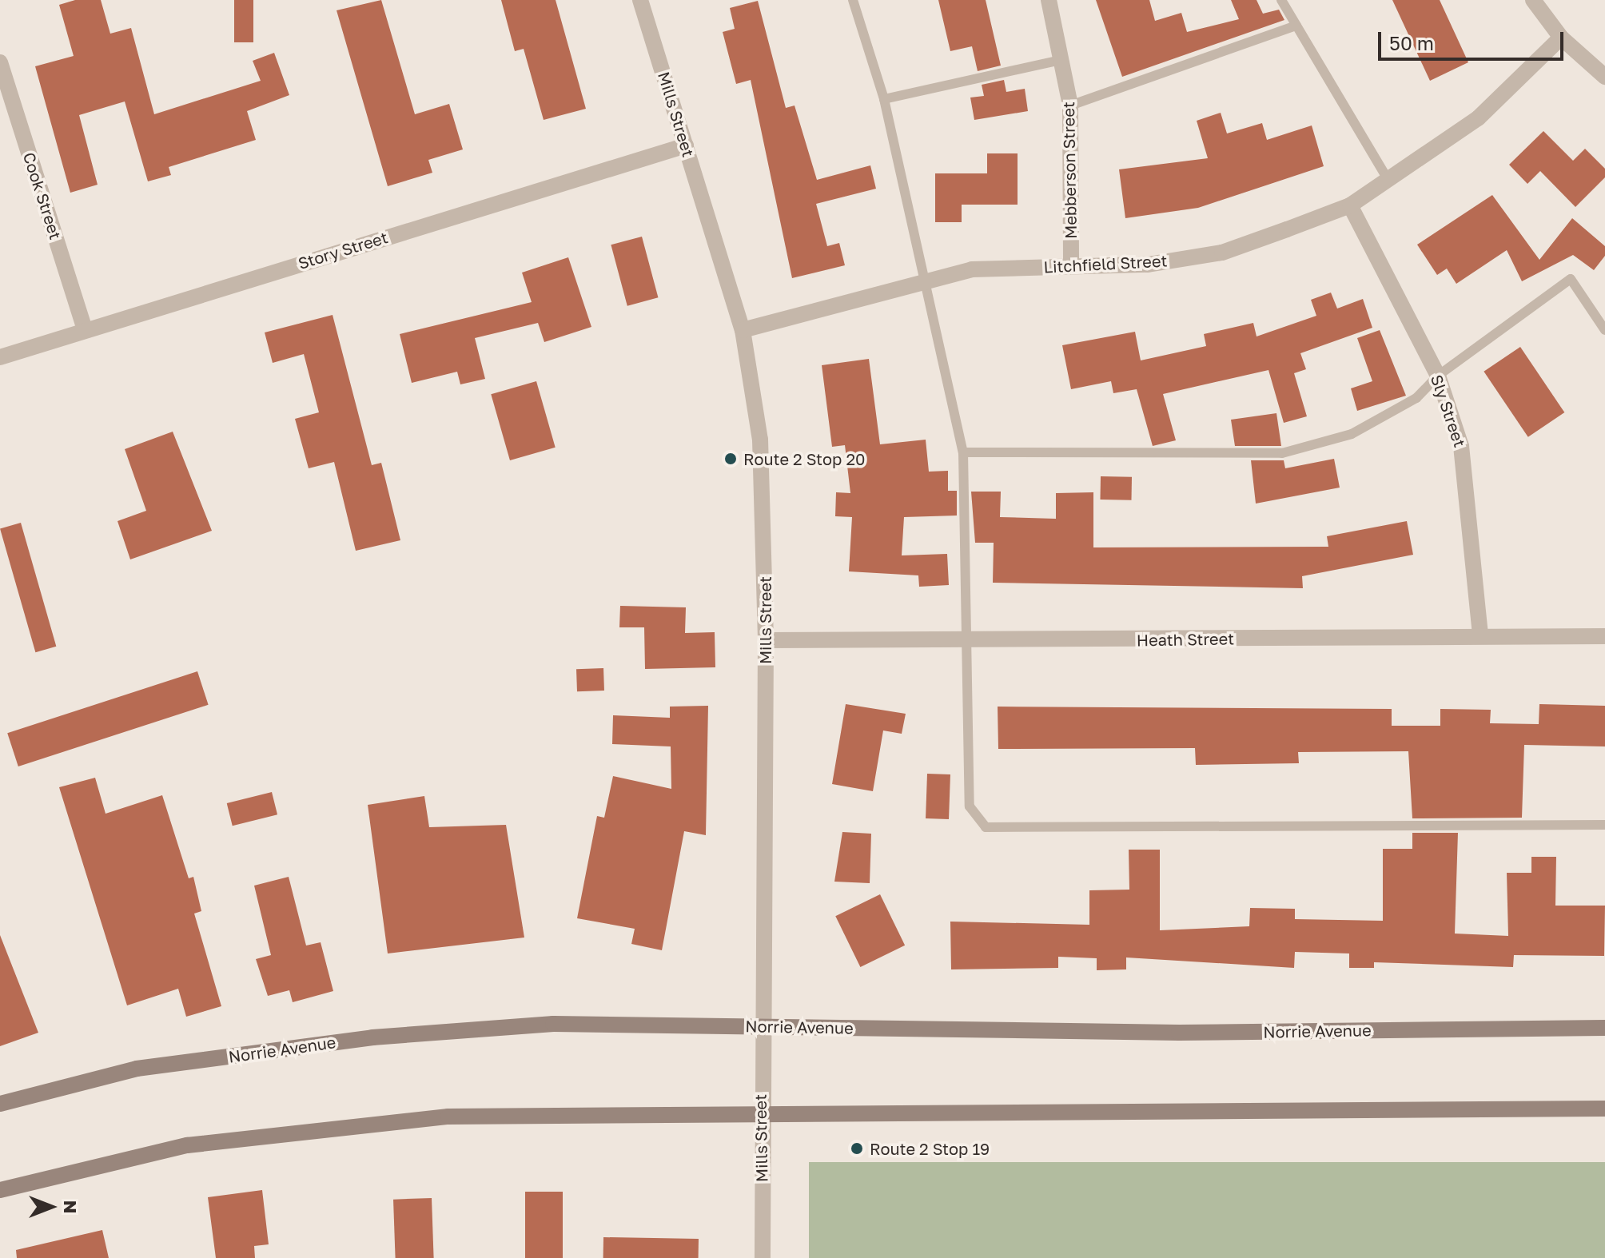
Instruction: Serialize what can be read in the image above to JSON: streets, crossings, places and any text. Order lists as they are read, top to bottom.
{
  "streets": {
    "main road": ["Norrie Avenue"],
    "street": [
      "Mills Street",
      "Mebberson Street",
      "Cook Street",
      "Story Street",
      "Litchfield Street",
      "Sly Street",
      "Heath Street"
    ]
  },
  "crossings": [
    ["Mills Street", "Story Street"],
    ["Mills Street", "Litchfield Street"],
    ["Mills Street", "Heath Street"],
    ["Mills Street", "Norrie Avenue"],
    ["Mebberson Street", "Litchfield Street"],
    ["Cook Street", "Story Street"],
    ["Litchfield Street", "Sly Street"],
    ["Sly Street", "Heath Street"]
  ],
  "places": ["Route 2 Stop 20", "Route 2 Stop 19"],
  "scale_bar": "50 m",
  "north": "right"
}
